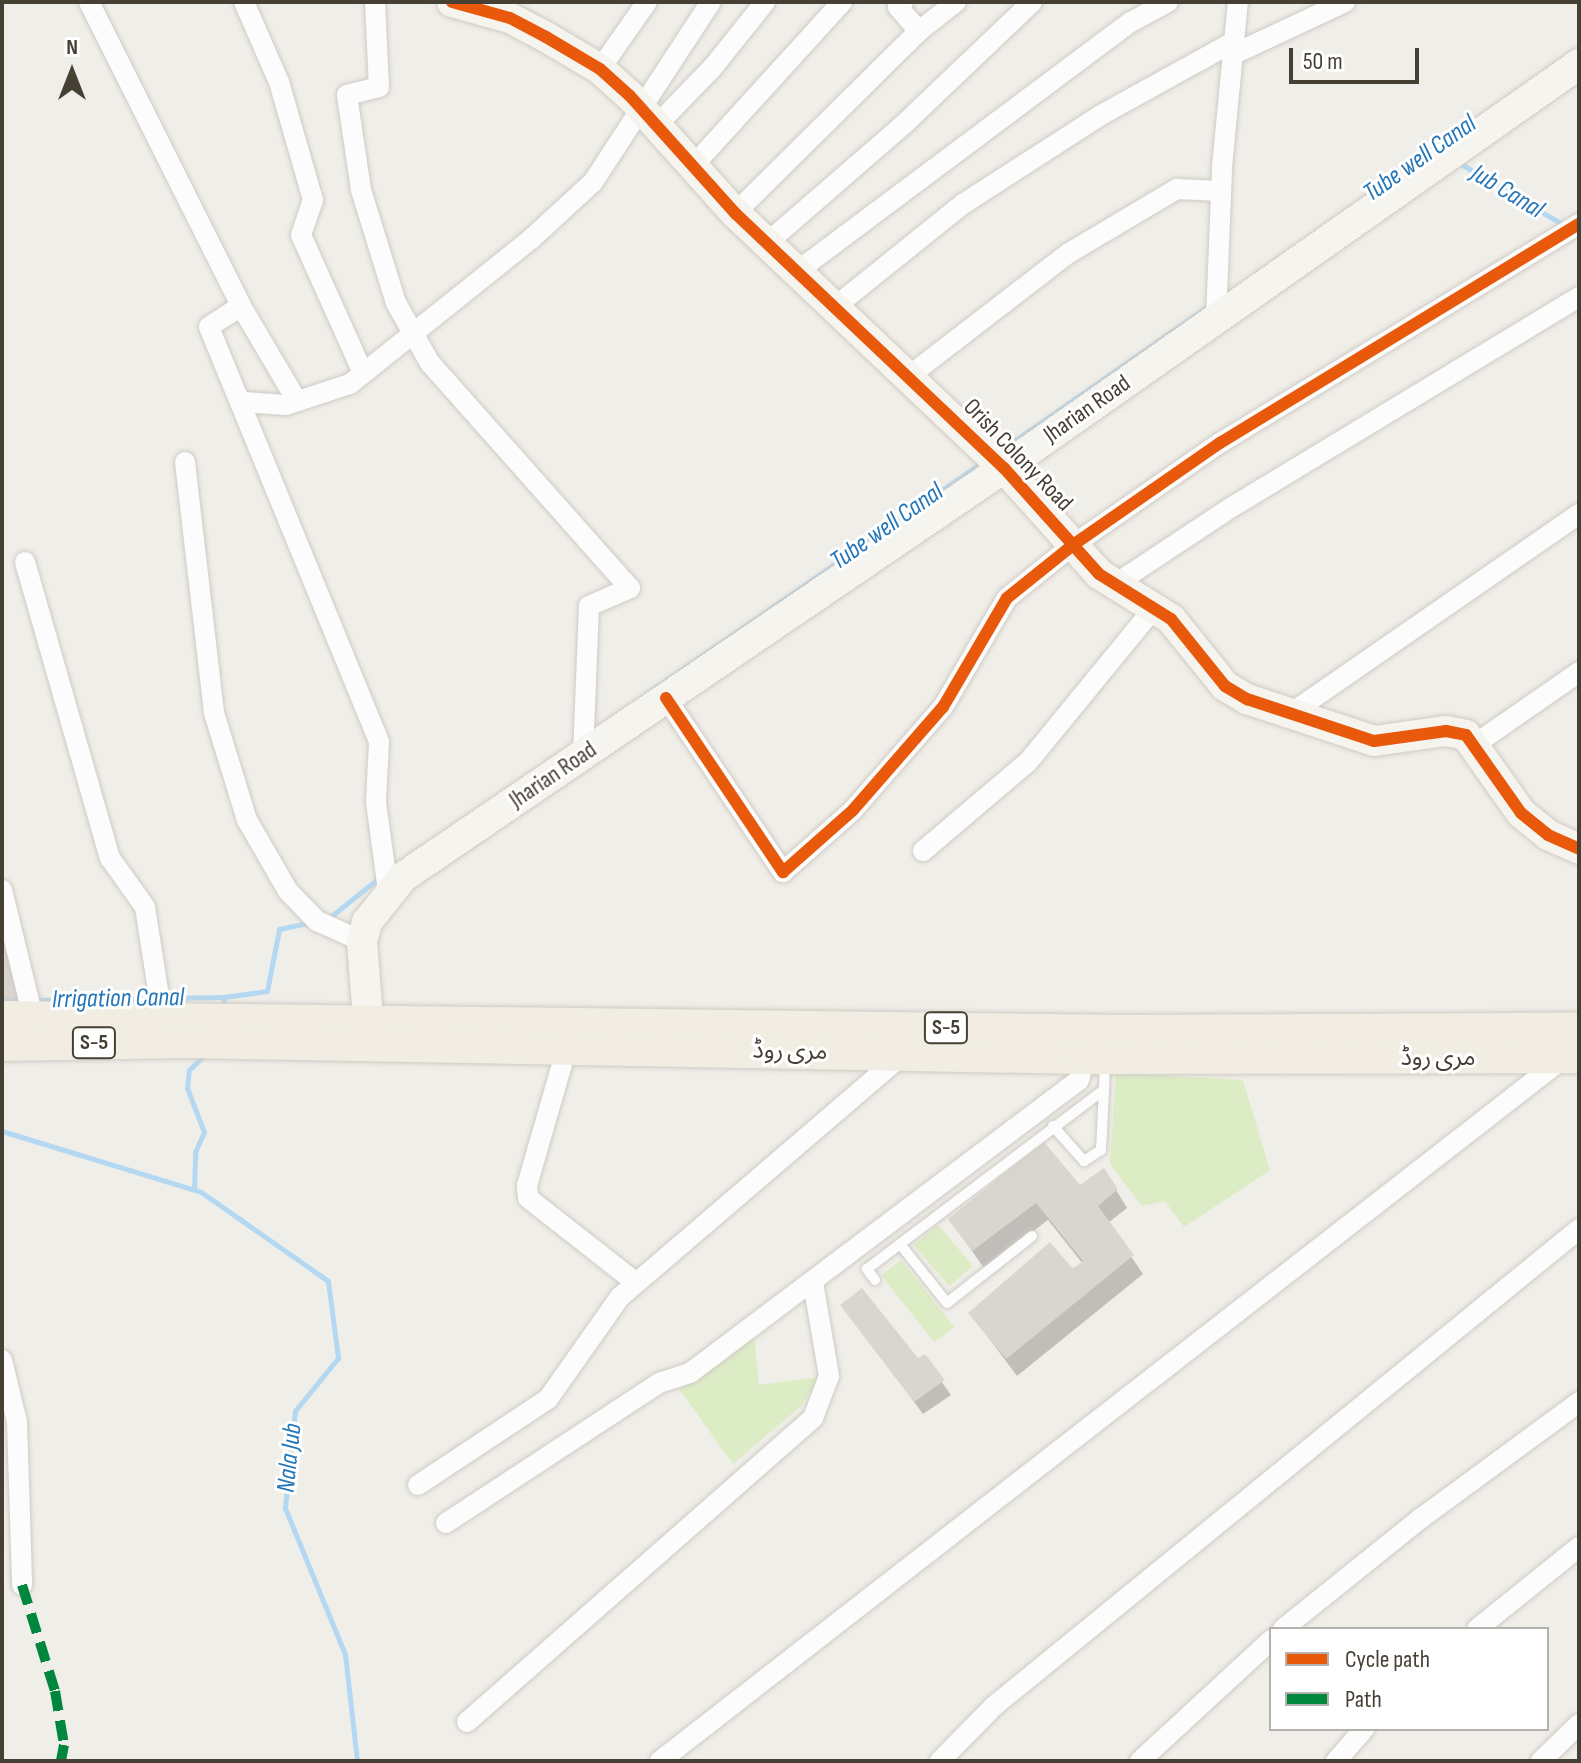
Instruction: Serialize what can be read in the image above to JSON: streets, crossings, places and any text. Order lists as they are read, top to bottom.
{
  "streets": {
    "main road": [
      "Jharian Road",
      "Orish Colony Road",
      "S-5",
      "مری روڈ"
    ]
  },
  "crossings": [
    ["Jharian Road", "Orish Colony Road"],
    ["Jharian Road", "مری روڈ"]
  ],
  "water": [
    "Tube well Canal",
    "Jub Canal",
    "Irrigation Canal",
    "Nala Jub"
  ],
  "legend": ["Cycle path", "Path"],
  "scale_bar": "50 m",
  "north": "top"
}
